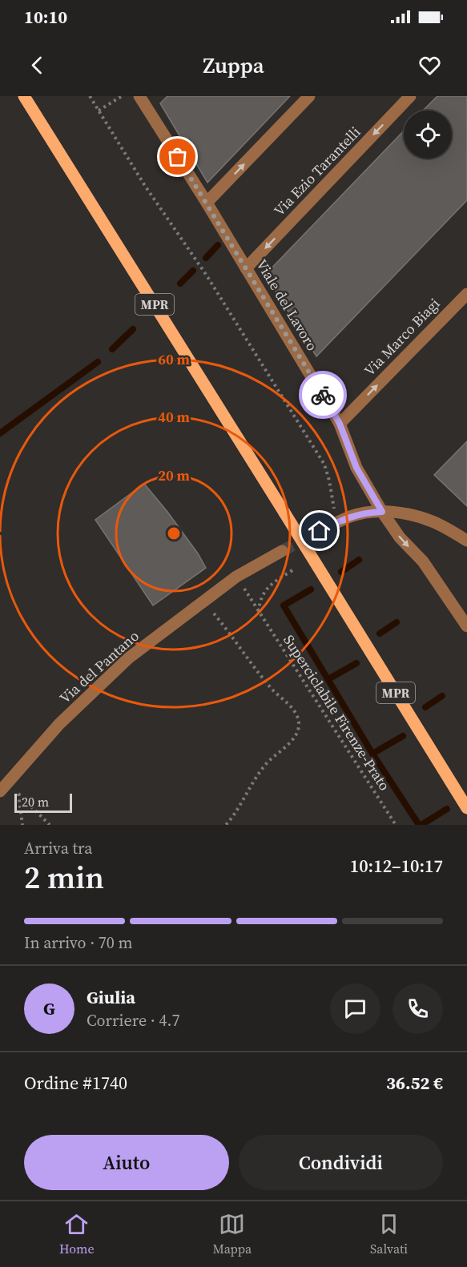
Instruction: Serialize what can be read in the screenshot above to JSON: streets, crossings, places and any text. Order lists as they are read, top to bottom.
{
  "streets": {
    "main road": ["MPR"],
    "street": [
      "Via Ezio Tarantelli",
      "Viale del Lavoro",
      "Via Marco Biagi",
      "Via del Pantano"
    ],
    "path": ["Superciclabile Firenze-Prato"]
  },
  "crossings": [
    ["Via Ezio Tarantelli", "Viale del Lavoro"],
    ["Viale del Lavoro", "Via Marco Biagi"],
    ["Via del Pantano", "Superciclabile Firenze-Prato"]
  ],
  "one_way": ["Via Marco Biagi"],
  "scale_bar": "20 m",
  "page": {
    "status": "10:10",
    "header": "Zuppa",
    "scale": "20 m",
    "heading": ["2 min", "Arriva tra", "10:12–10:17"],
    "panel": [
      "Giulia",
      "Corriere · 4.7",
      "Ordine #1740",
      "36.52 €"
    ],
    "bar": "In arrivo · 70 m",
    "round": "G",
    "buttons": ["Aiuto", "Condividi"],
    "tabs": ["Home", "Mappa", "Salvati"]
  },
  "rings": ["60 m", "40 m", "20 m"]
}
